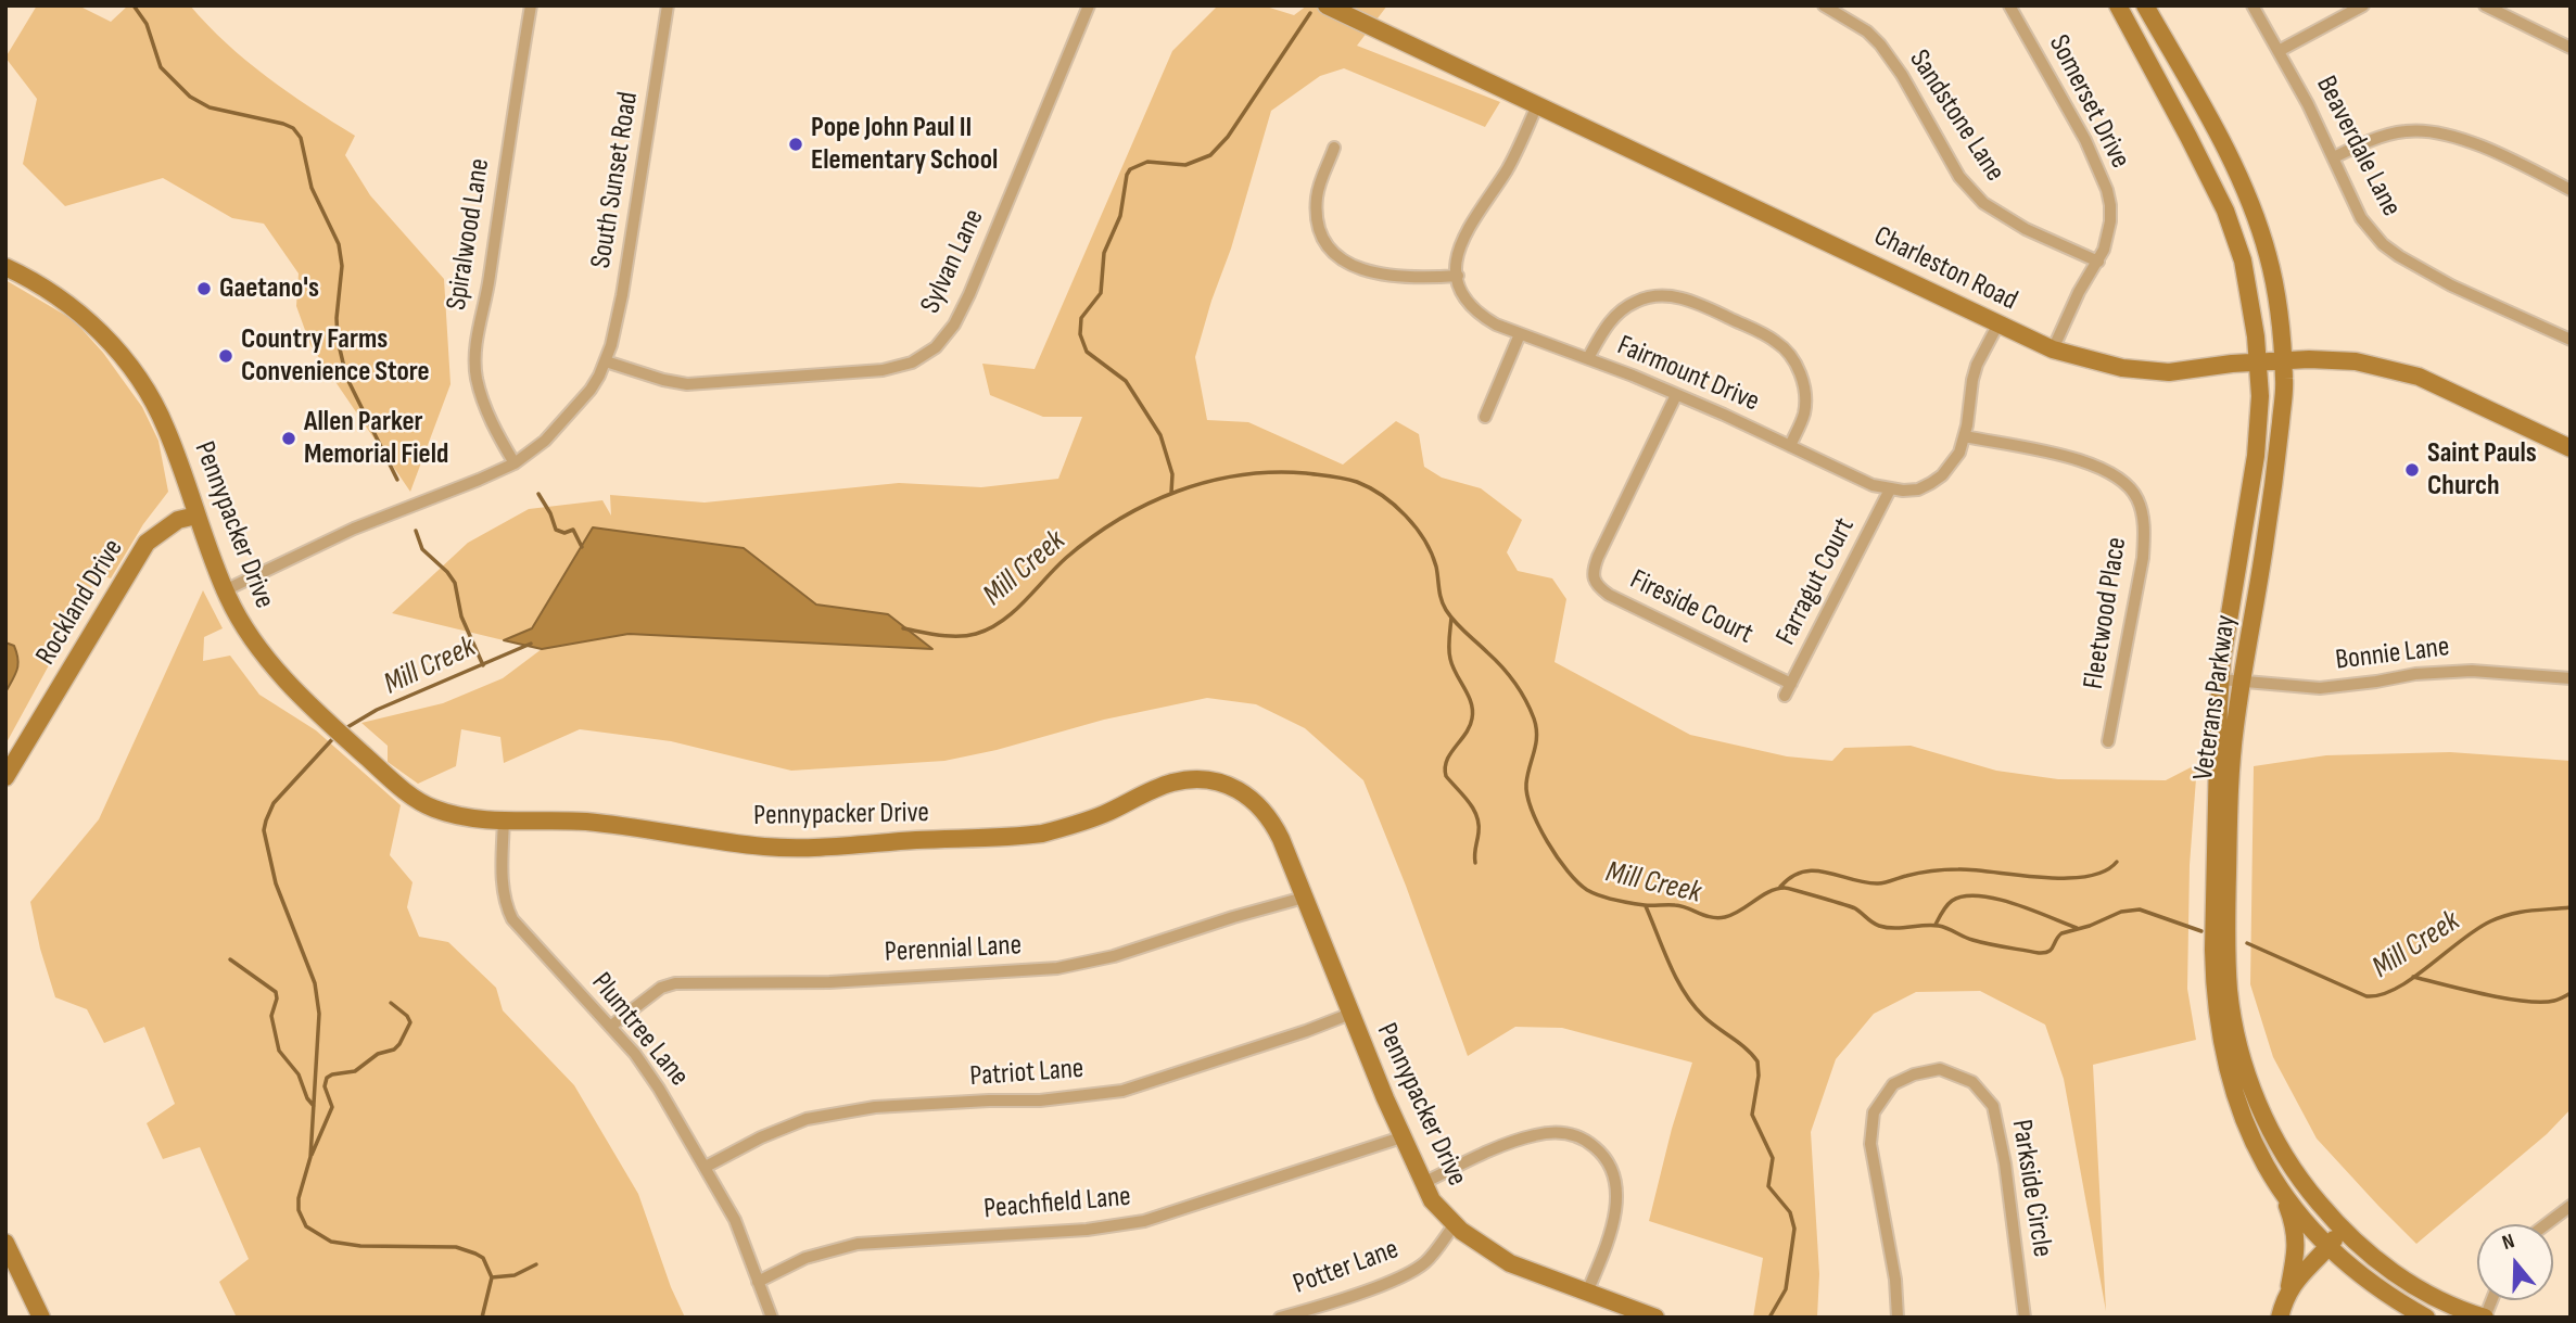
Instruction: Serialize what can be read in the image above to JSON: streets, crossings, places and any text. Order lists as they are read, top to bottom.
{
  "streets": {
    "street": [
      "Somerset Drive",
      "Sandstone Lane",
      "Beaverdale Lane",
      "South Sunset Road",
      "Spiralwood Lane",
      "Sylvan Lane",
      "Charleston Road",
      "Fairmount Drive",
      "Pennypacker Drive",
      "Farragut Court",
      "Rockland Drive",
      "Fireside Court",
      "Fleetwood Place",
      "Bonnie Lane",
      "Veterans Parkway",
      "Perennial Lane",
      "Plumtree Lane",
      "Patriot Lane",
      "Parkside Circle",
      "Peachfield Lane",
      "Potter Lane"
    ]
  },
  "crossings": [
    ["Somerset Drive", "Sandstone Lane"],
    ["Somerset Drive", "Charleston Road"],
    ["South Sunset Road", "Spiralwood Lane"],
    ["South Sunset Road", "Sylvan Lane"],
    ["South Sunset Road", "Pennypacker Drive"],
    ["Charleston Road", "Fairmount Drive"],
    ["Charleston Road", "Veterans Parkway"],
    ["Fairmount Drive", "Farragut Court"],
    ["Fairmount Drive", "Fireside Court"],
    ["Fairmount Drive", "Fleetwood Place"],
    ["Pennypacker Drive", "Rockland Drive"],
    ["Pennypacker Drive", "Perennial Lane"],
    ["Pennypacker Drive", "Plumtree Lane"],
    ["Pennypacker Drive", "Patriot Lane"],
    ["Pennypacker Drive", "Peachfield Lane"],
    ["Pennypacker Drive", "Potter Lane"],
    ["Farragut Court", "Fireside Court"],
    ["Bonnie Lane", "Veterans Parkway"],
    ["Perennial Lane", "Plumtree Lane"],
    ["Plumtree Lane", "Patriot Lane"],
    ["Plumtree Lane", "Peachfield Lane"]
  ],
  "water": ["Mill Creek"],
  "places": [
    "Pope John Paul II Elementary School",
    "Gaetano's",
    "Country Farms Convenience Store",
    "Allen Parker Memorial Field",
    "Saint Pauls Church"
  ],
  "north": "top"
}
